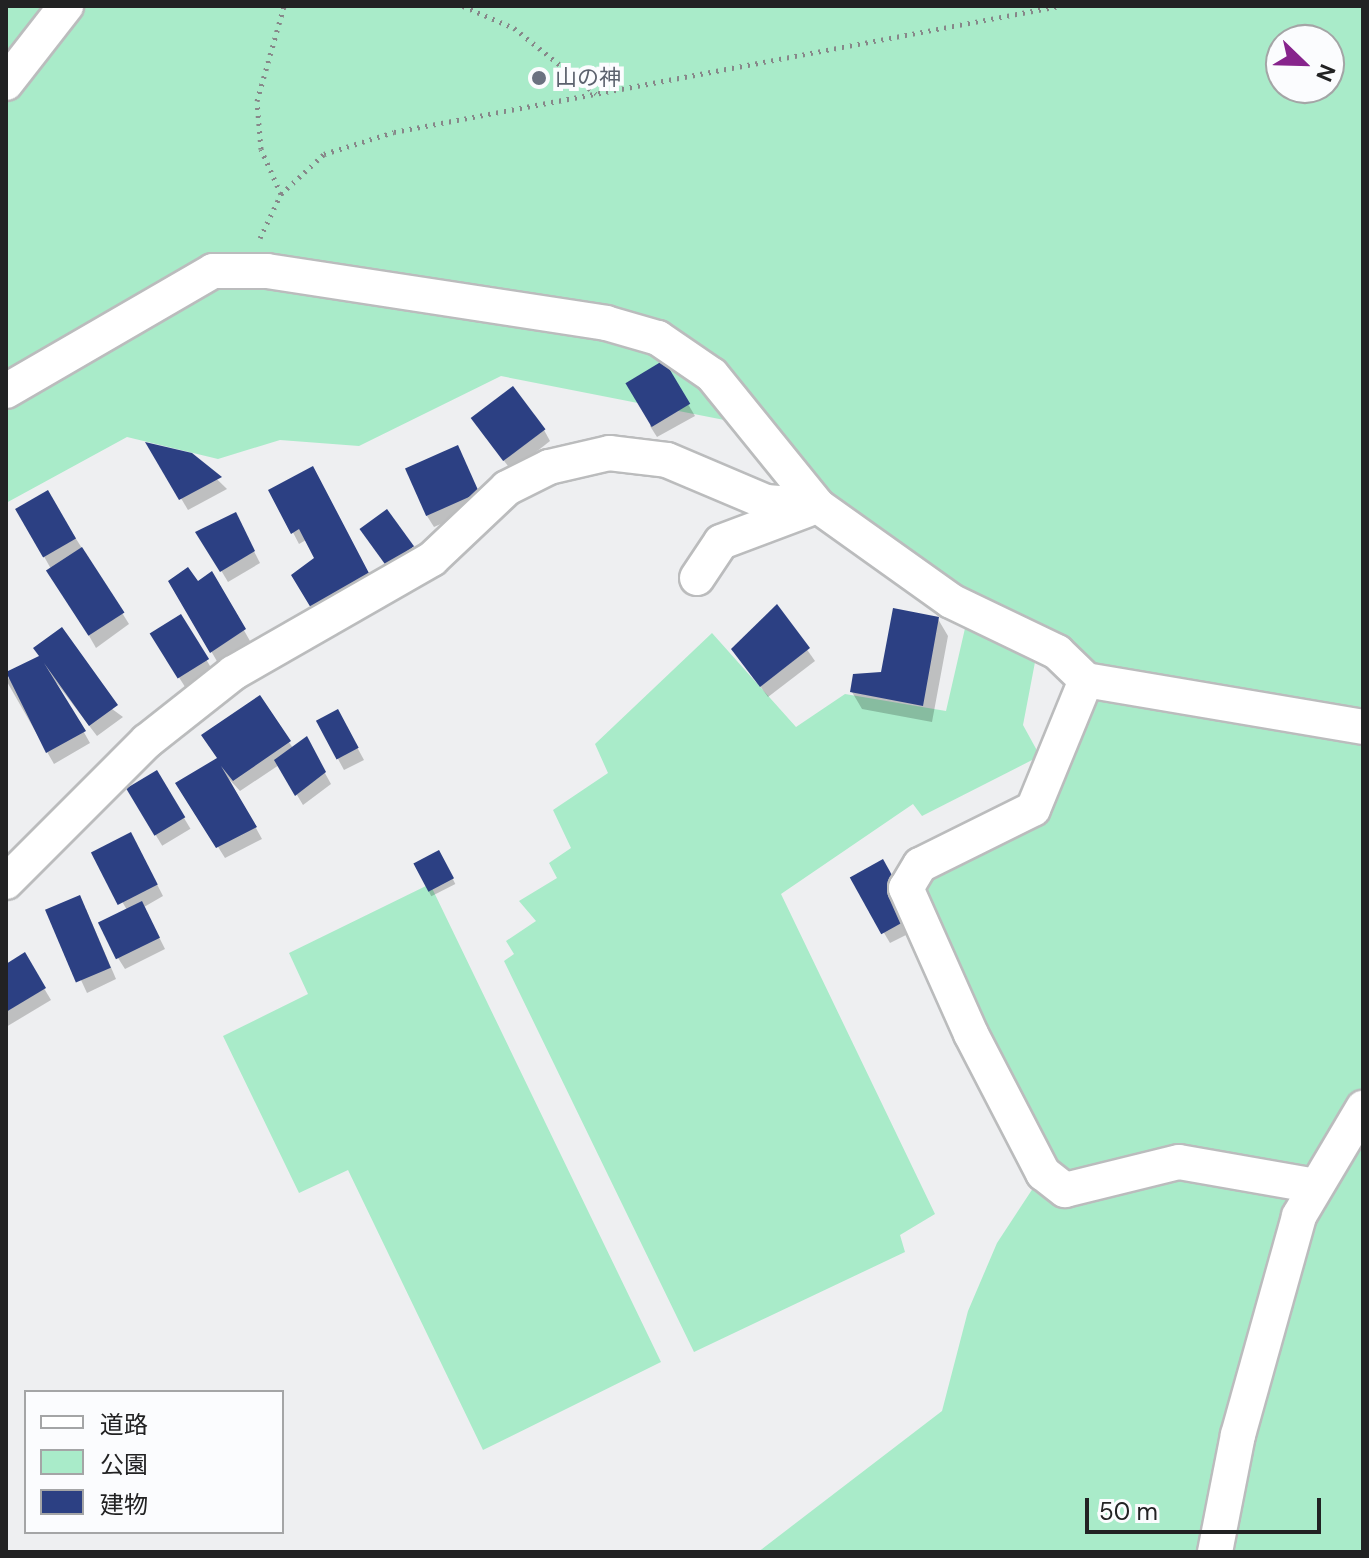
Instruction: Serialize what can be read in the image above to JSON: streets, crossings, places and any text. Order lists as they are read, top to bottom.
{
  "places": ["山の神"],
  "legend": ["道路", "公園", "建物"],
  "scale_bar": "50 m",
  "north": "bottom right"
}
